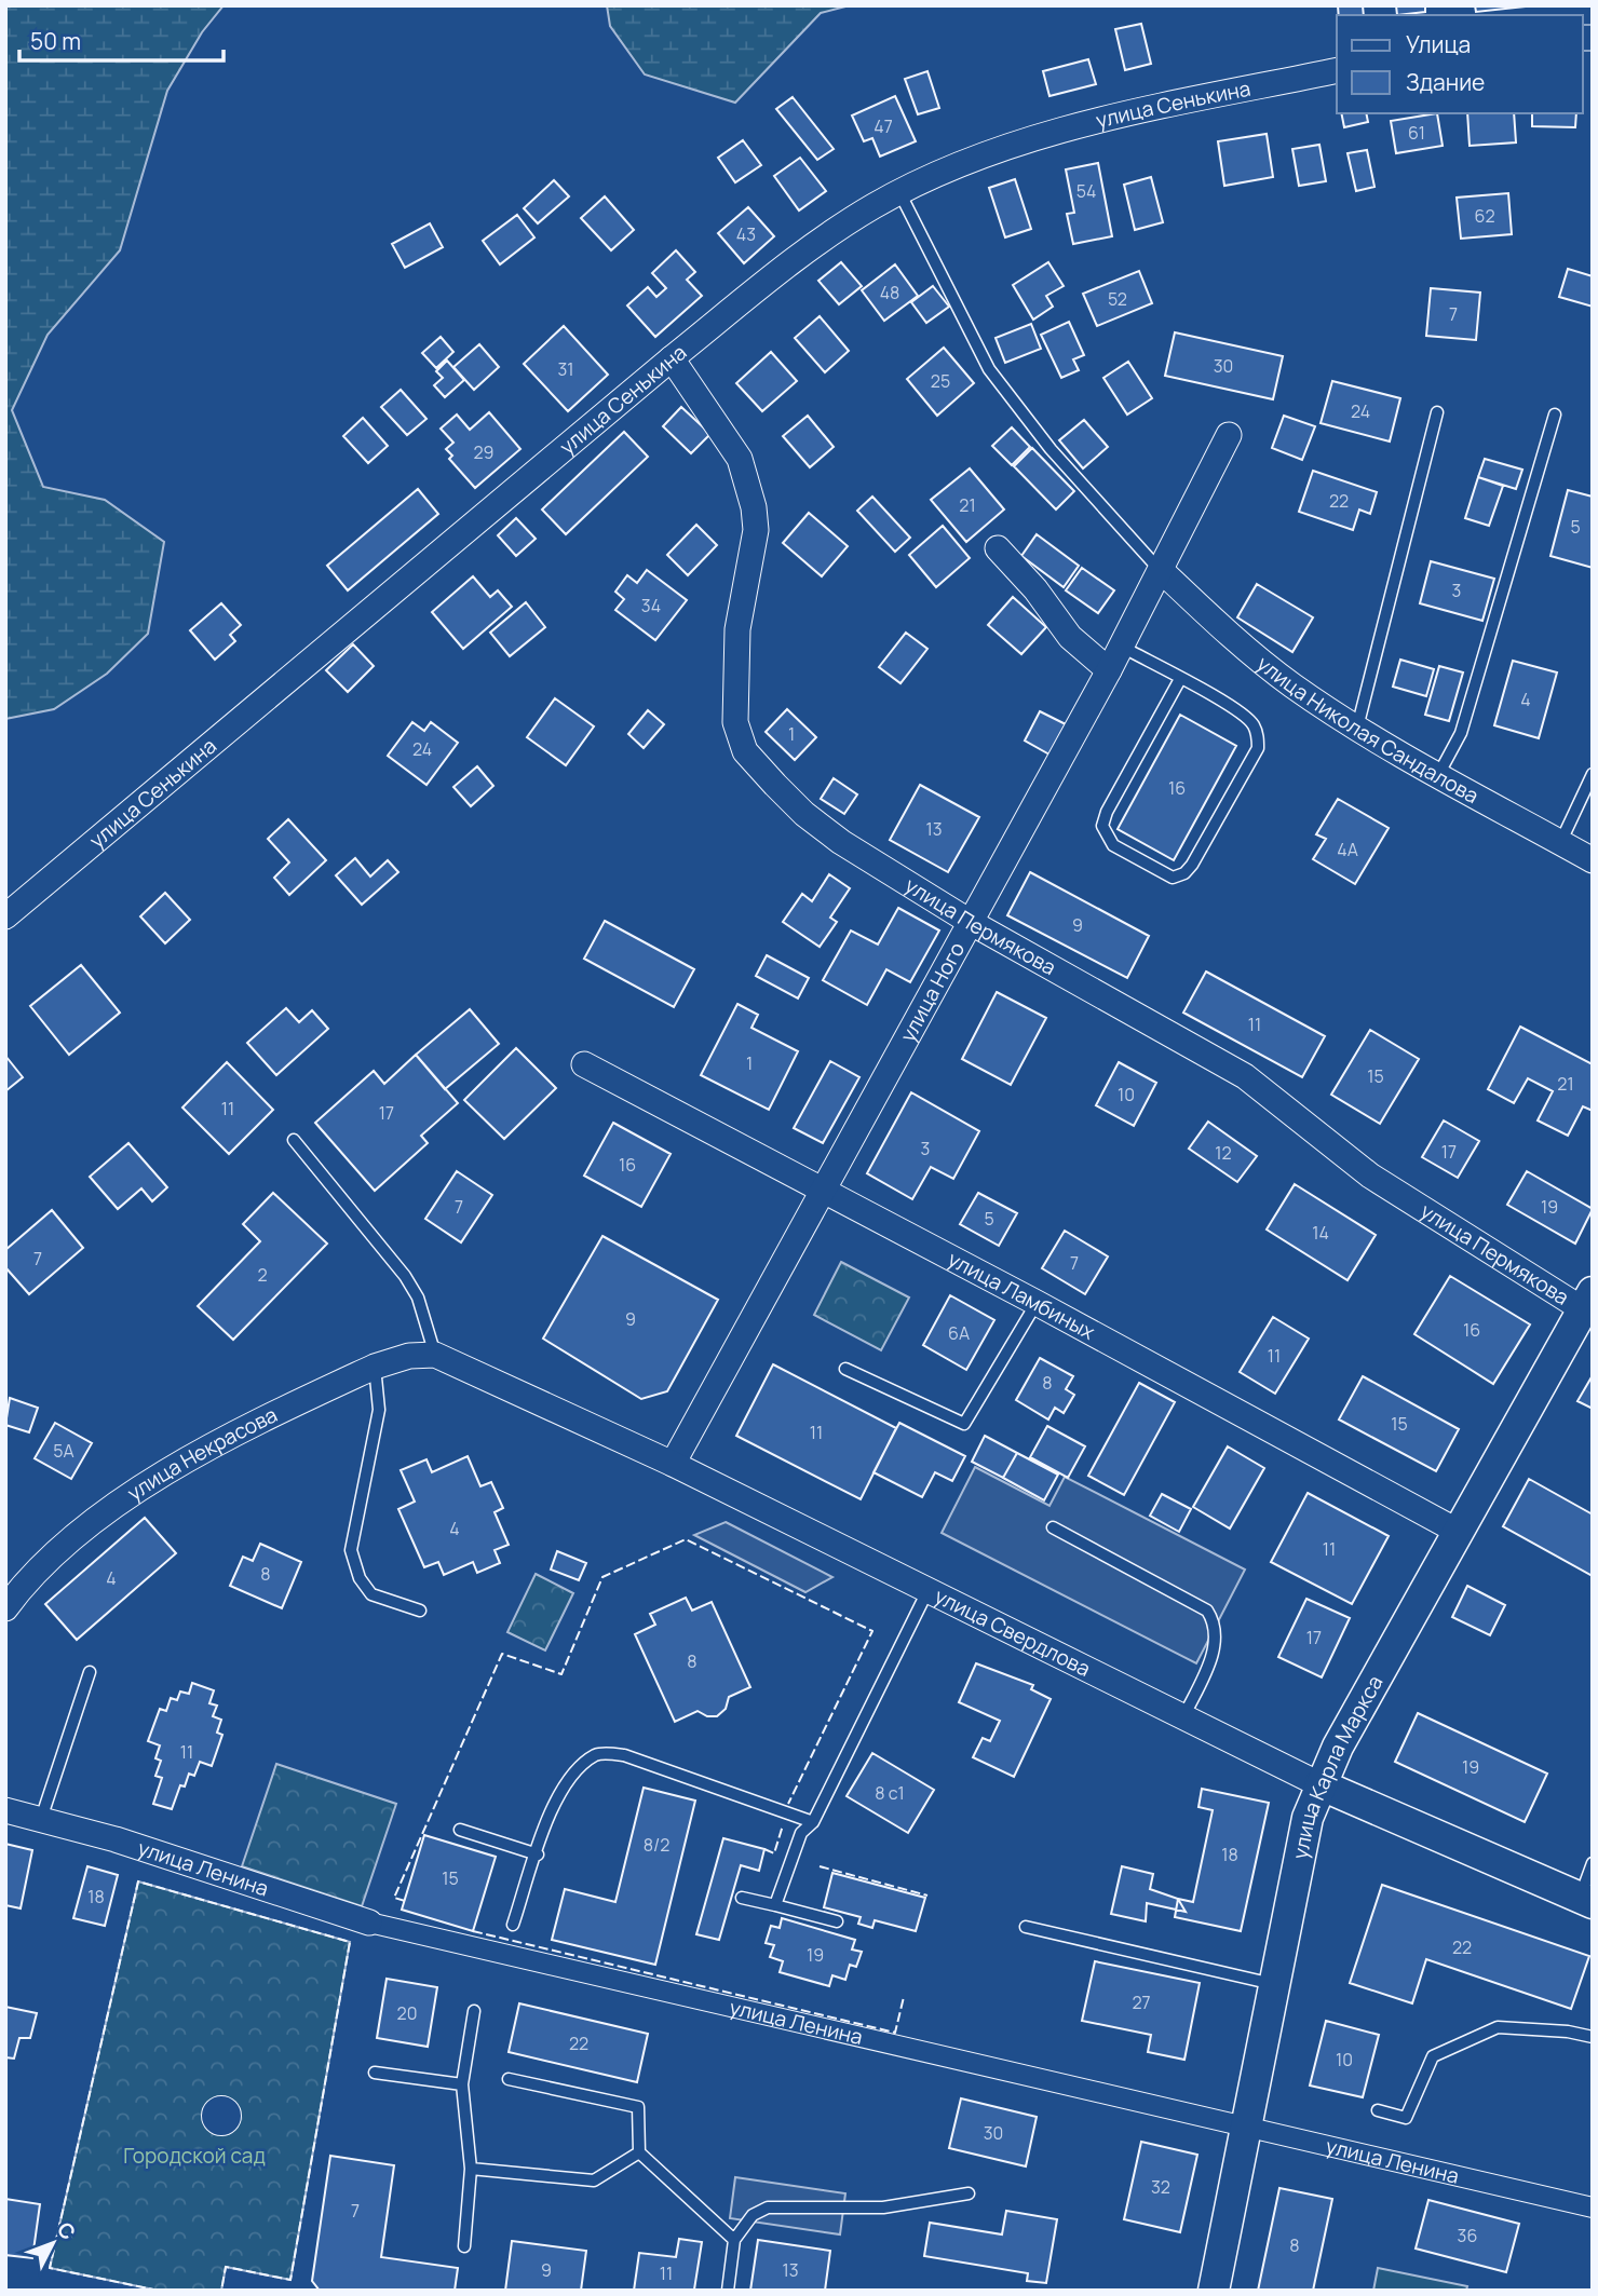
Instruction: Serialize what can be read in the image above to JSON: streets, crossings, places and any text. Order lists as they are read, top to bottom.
{
  "streets": {
    "street": [
      "улица Сенькина",
      "улица Николая Сандалова",
      "улица Пермякова",
      "улица Ного",
      "улица Ламбиных",
      "улица Некрасова",
      "улица Свердлова",
      "улица Карла Маркса",
      "улица Ленина"
    ]
  },
  "crossings": [
    ["улица Сенькина", "улица Пермякова"],
    ["улица Николая Сандалова", "улица Ного"],
    ["улица Пермякова", "улица Ного"],
    ["улица Пермякова", "улица Карла Маркса"],
    ["улица Ного", "улица Ламбиных"],
    ["улица Ного", "улица Свердлова"],
    ["улица Ламбиных", "улица Карла Маркса"],
    ["улица Некрасова", "улица Свердлова"],
    ["улица Свердлова", "улица Карла Маркса"],
    ["улица Карла Маркса", "улица Ленина"]
  ],
  "parks": ["Городской сад"],
  "house_numbers": [
    "47",
    "61",
    "54",
    "62",
    "43",
    "48",
    "52",
    "7",
    "30",
    "31",
    "25",
    "24",
    "29",
    "22",
    "21",
    "5",
    "3",
    "34",
    "4",
    "1",
    "24",
    "16",
    "13",
    "4А",
    "9",
    "11",
    "1",
    "15",
    "21",
    "10",
    "11",
    "17",
    "3",
    "17",
    "12",
    "16",
    "7",
    "19",
    "5",
    "14",
    "7",
    "7",
    "2",
    "9",
    "16",
    "6А",
    "11",
    "8",
    "15",
    "11",
    "5А",
    "4",
    "11",
    "8",
    "4",
    "17",
    "8",
    "11",
    "19",
    "8 с1",
    "8/2",
    "18",
    "15",
    "18",
    "22",
    "19",
    "27",
    "20",
    "22",
    "10",
    "30",
    "32",
    "7",
    "36",
    "8",
    "9",
    "13",
    "11"
  ],
  "legend": ["Улица", "Здание"],
  "scale_bar": "50 m",
  "north": "top right"
}
